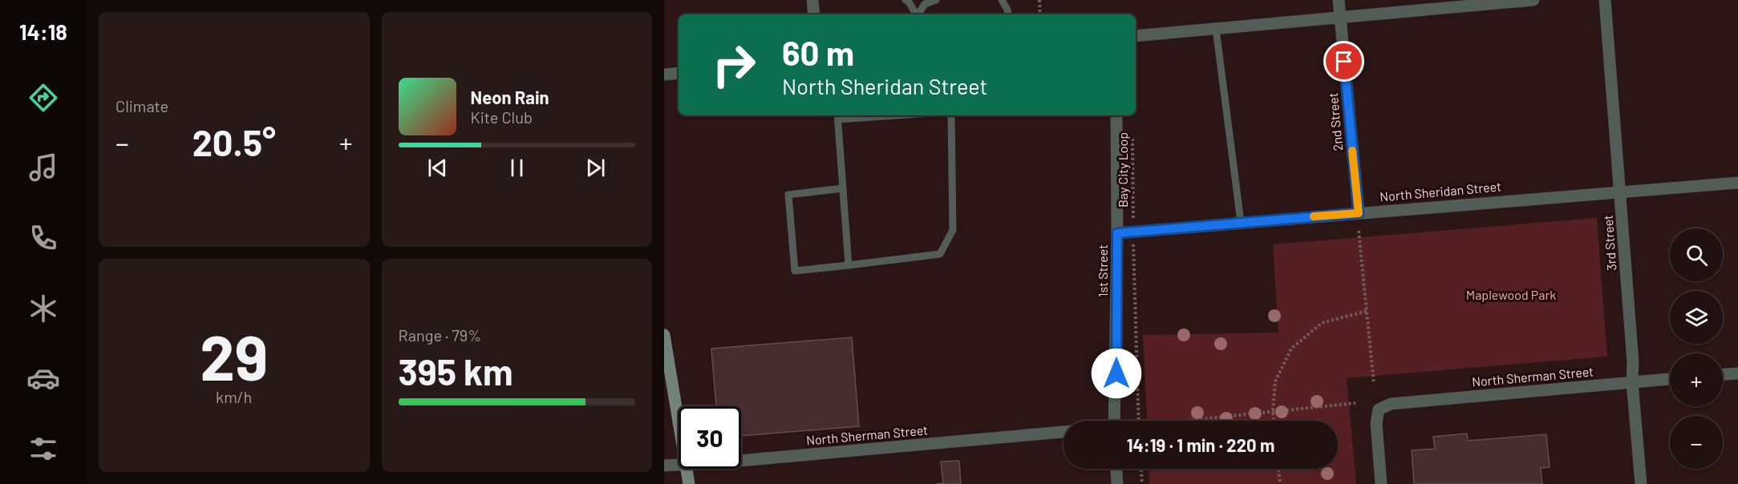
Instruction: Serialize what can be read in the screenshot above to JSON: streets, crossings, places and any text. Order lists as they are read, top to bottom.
{
  "streets": {
    "street": [
      "2nd Street",
      "North Sheridan Street",
      "3rd Street",
      "1st Street",
      "North Sherman Street"
    ],
    "path": ["Bay City Loop"]
  },
  "crossings": [
    ["2nd Street", "North Sheridan Street"],
    ["Bay City Loop", "North Sheridan Street"],
    ["North Sheridan Street", "3rd Street"],
    ["North Sheridan Street", "1st Street"],
    ["3rd Street", "North Sherman Street"]
  ],
  "parks": ["Maplewood Park"],
  "page": {
    "tabs": "14:18",
    "tile": [
      "Climate",
      ["29", "km/h"],
      ["Range · 79%", "395 km"]
    ],
    "turn": ["60 m", "North Sheridan Street"],
    "song": ["Neon Rain", "Kite Club"],
    "heat": ["−", "20.5°", "+"],
    "map_buttons": ["+", "−"],
    "limit": "30",
    "trip": "14:19 · 1 min · 220 m"
  }
}
